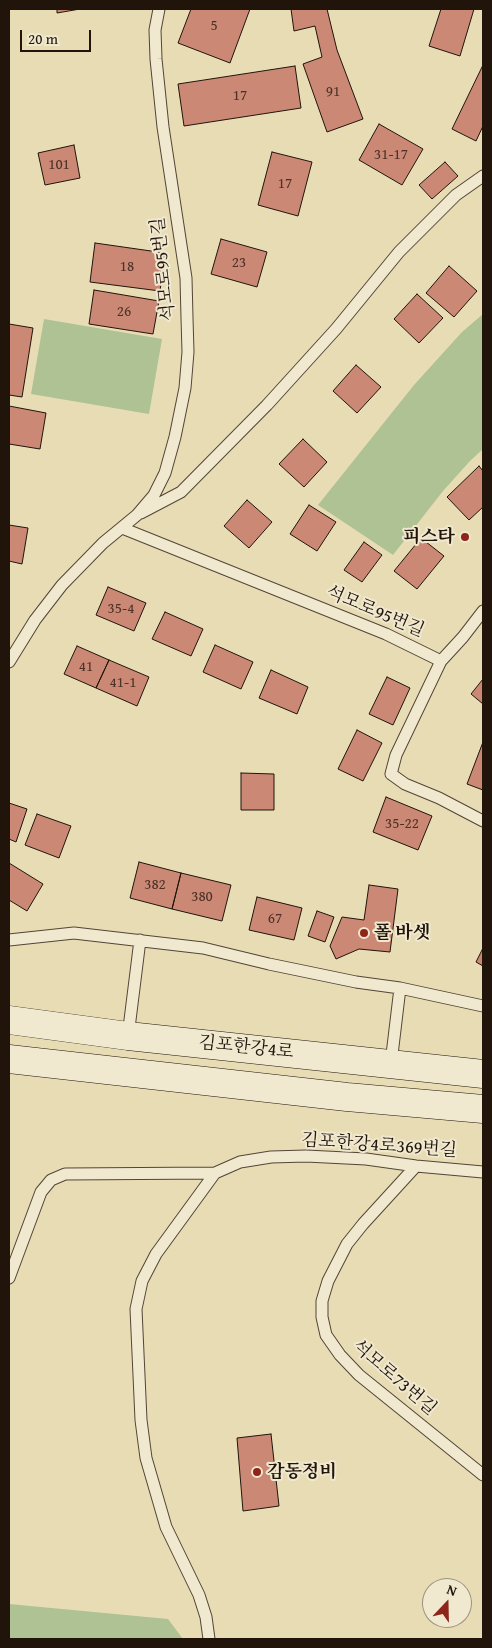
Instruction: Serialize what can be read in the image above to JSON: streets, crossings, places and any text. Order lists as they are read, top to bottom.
{
  "streets": {
    "street": ["김포한강4로"],
    "lane": ["석모로95번길", "김포한강4로369번길", "석모로73번길"]
  },
  "crossings": [
    ["김포한강4로369번길", "석모로73번길"]
  ],
  "places": ["피스타", "폴 바셋", "감동정비"],
  "house_numbers": [
    "5",
    "91",
    "17",
    "31-17",
    "101",
    "17",
    "23",
    "18",
    "26",
    "35-4",
    "41",
    "41-1",
    "35-22",
    "382",
    "380",
    "67"
  ],
  "scale_bar": "20 m",
  "north": "top"
}
